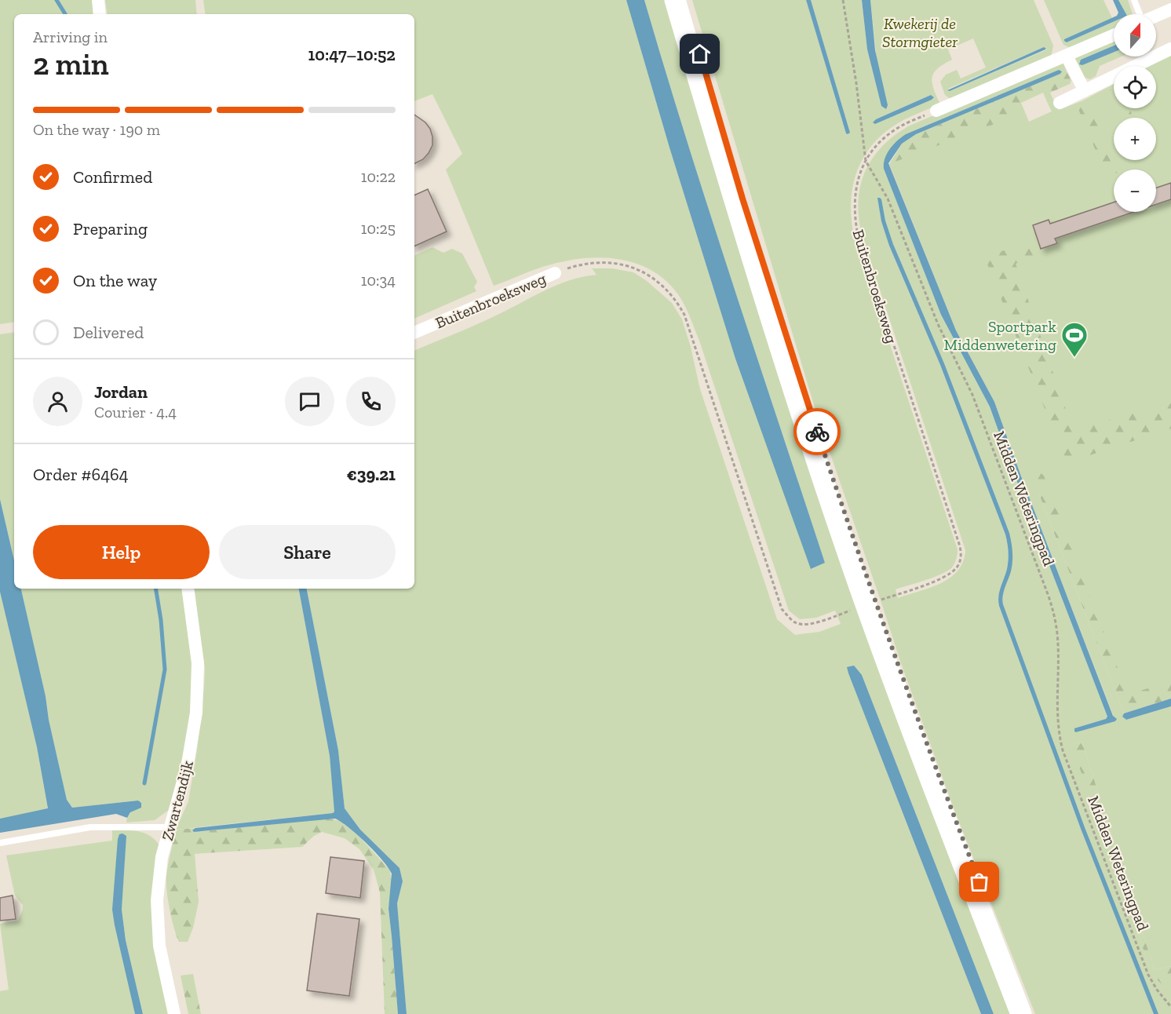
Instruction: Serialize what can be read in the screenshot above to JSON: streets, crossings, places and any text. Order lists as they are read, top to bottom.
{
  "streets": {
    "street": ["Buitenbroeksweg", "Zwartendijk"],
    "path": ["Midden Weteringpad"]
  },
  "crossings": [
    ["Buitenbroeksweg", "Midden Weteringpad"]
  ],
  "parks": ["Kwekerij de Stormgieter"],
  "places": {
    "sports": ["Sportpark Middenwetering"]
  },
  "north": "top",
  "page": {
    "map_buttons": ["+", "−"],
    "heading": ["2 min", "Arriving in", "10:47–10:52"],
    "panel": [
      "Jordan",
      "Courier · 4.4",
      "Order #6464",
      "€39.21"
    ],
    "bar": "On the way · 190 m",
    "list": [
      ["Confirmed", "10:22"],
      ["Preparing", "10:25"],
      ["On the way", "10:34"],
      "Delivered"
    ],
    "buttons": ["Help", "Share"]
  }
}
